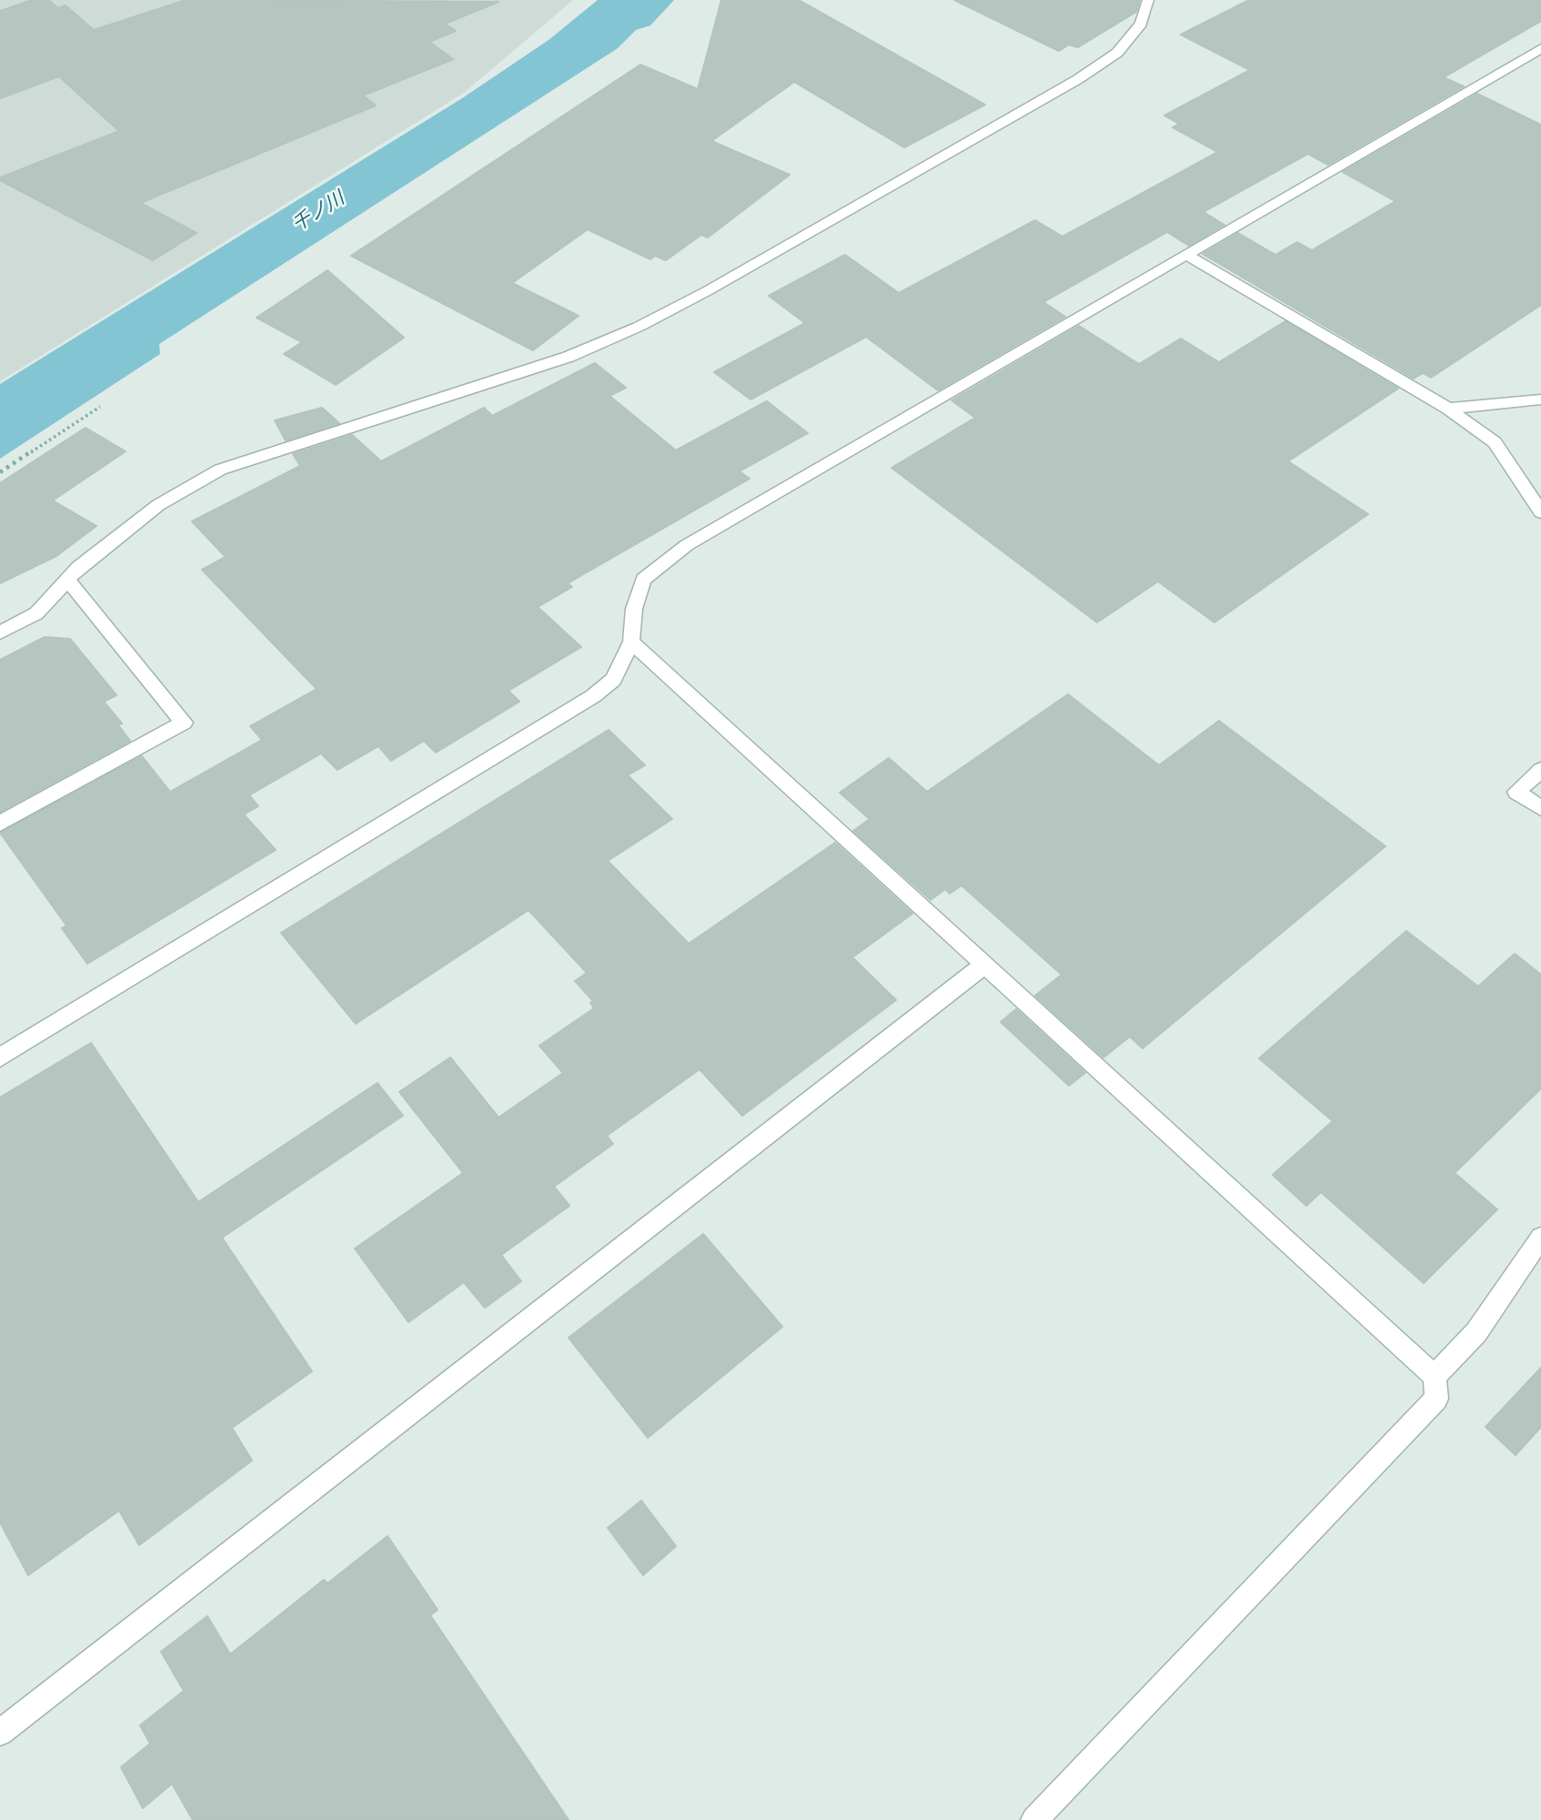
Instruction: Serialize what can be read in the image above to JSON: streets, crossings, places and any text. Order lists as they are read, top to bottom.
{
  "water": ["千ノ川"]
}
